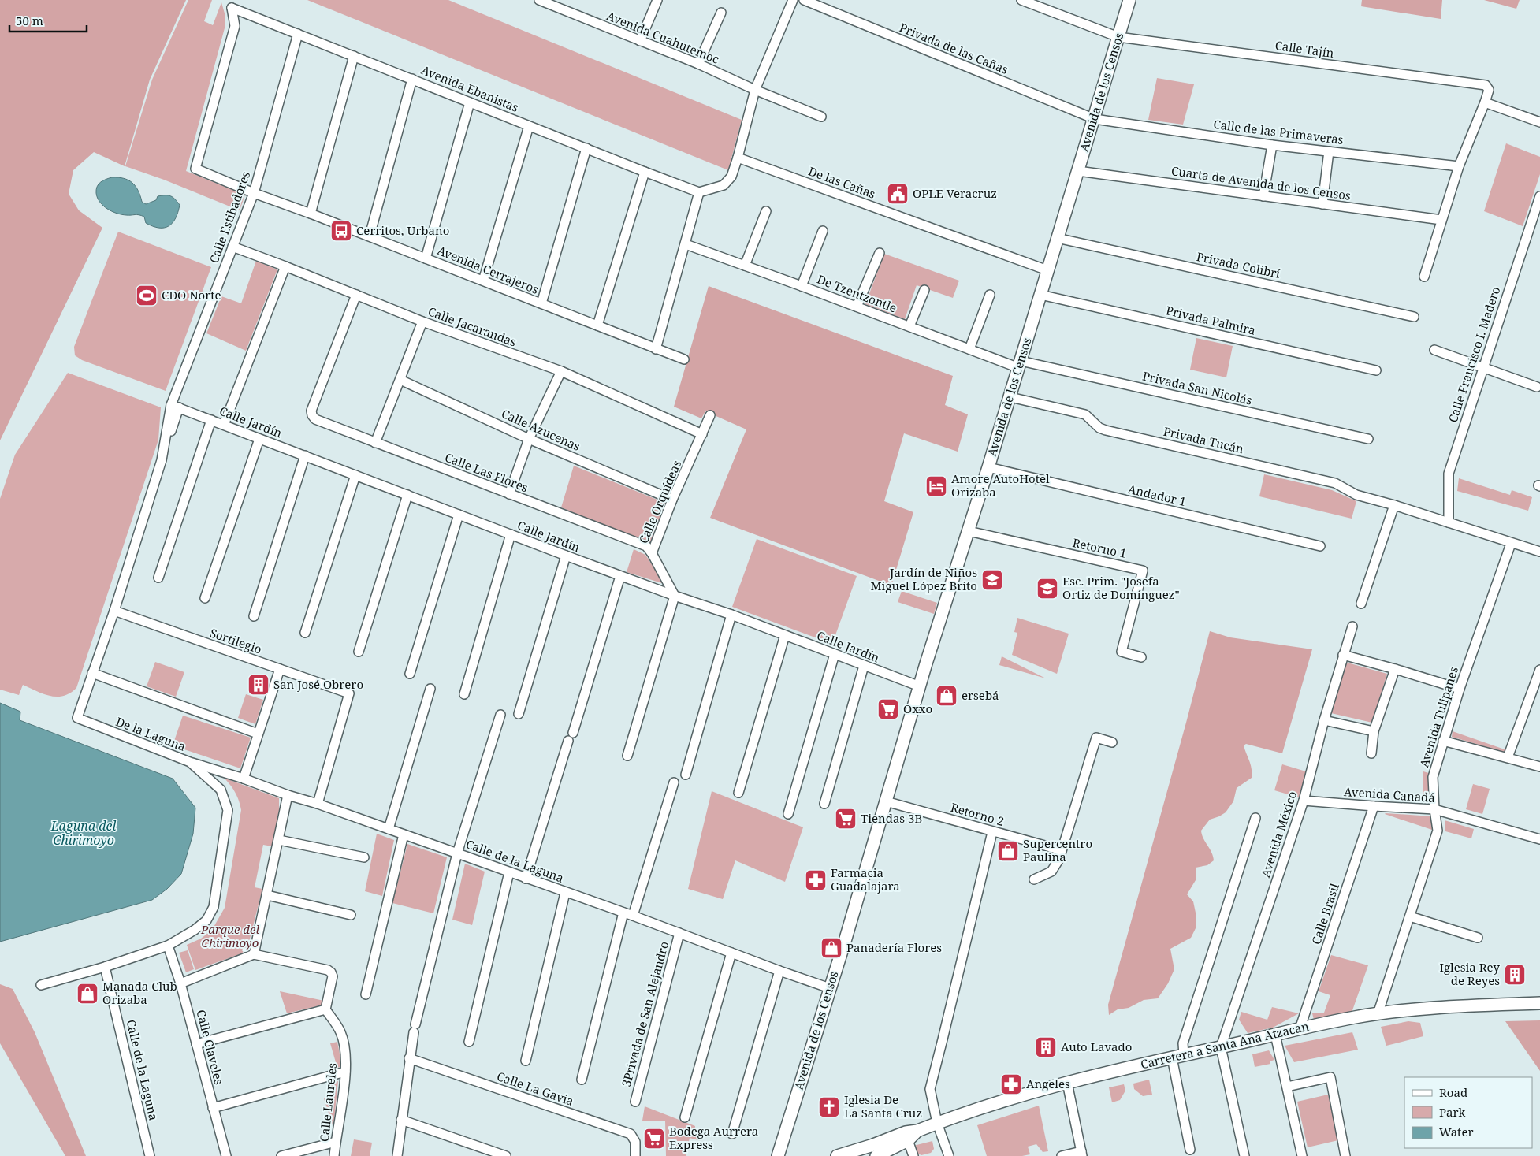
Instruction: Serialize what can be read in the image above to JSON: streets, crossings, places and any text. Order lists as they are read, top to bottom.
{
  "streets": {
    "street": [
      "Avenida Cuahutemoc",
      "Privada de las Cañas",
      "Calle Tajín",
      "Avenida Ebanistas",
      "Avenida de los Censos",
      "Calle de las Primaveras",
      "De las Cañas",
      "Cuarta de Avenida de los Censos",
      "Calle Estibadores",
      "Privada Colibrí",
      "Avenida Cerrajeros",
      "De Tzentzontle",
      "Privada Palmira",
      "Calle Jacarandas",
      "Calle Francisco I. Madero",
      "Privada San Nicolás",
      "Calle Jardín",
      "Calle Azucenas",
      "Privada Tucán",
      "Calle Las Flores",
      "Andador 1",
      "Calle Orquídeas",
      "Retorno 1",
      "Sortilegio",
      "Avenida Tulipanes",
      "De la Laguna",
      "Avenida Canadá",
      "Retorno 2",
      "Avenida México",
      "Calle de la Laguna",
      "Calle Brasil",
      "3Privada de San Alejandro",
      "Carretera a Santa Ana Atzacan",
      "Calle Claveles",
      "Calle La Gavia",
      "Calle Laureles"
    ]
  },
  "crossings": [
    ["Privada de las Cañas", "Avenida de los Censos"],
    ["Privada de las Cañas", "Calle de las Primaveras"],
    ["Calle Tajín", "Avenida de los Censos"],
    ["Avenida Ebanistas", "Calle Estibadores"],
    ["Avenida Ebanistas", "Avenida Cerrajeros"],
    ["Avenida de los Censos", "Calle de las Primaveras"],
    ["Avenida de los Censos", "De las Cañas"],
    ["Avenida de los Censos", "Cuarta de Avenida de los Censos"],
    ["Avenida de los Censos", "Privada Colibrí"],
    ["Avenida de los Censos", "De Tzentzontle"],
    ["Avenida de los Censos", "Privada Palmira"],
    ["Avenida de los Censos", "Privada San Nicolás"],
    ["Avenida de los Censos", "Calle Jardín"],
    ["Avenida de los Censos", "Privada Tucán"],
    ["Avenida de los Censos", "Andador 1"],
    ["Avenida de los Censos", "Retorno 1"],
    ["Avenida de los Censos", "Retorno 2"],
    ["Avenida de los Censos", "Calle de la Laguna"],
    ["Calle Estibadores", "Avenida Cerrajeros"],
    ["Calle Estibadores", "Calle Jacarandas"],
    ["Calle Estibadores", "Calle Jardín"],
    ["Calle Estibadores", "De la Laguna"],
    ["De Tzentzontle", "Privada San Nicolás"],
    ["Calle Jacarandas", "Calle Las Flores"],
    ["Calle Jacarandas", "Calle Orquídeas"],
    ["Calle Francisco I. Madero", "Privada Tucán"],
    ["Calle Jardín", "Calle Orquídeas"],
    ["Calle Azucenas", "Calle Orquídeas"],
    ["Privada Tucán", "Avenida Tulipanes"],
    ["Calle Las Flores", "Calle Orquídeas"],
    ["Sortilegio", "De la Laguna"],
    ["Sortilegio", "Calle de la Laguna"],
    ["Avenida Tulipanes", "Avenida Canadá"],
    ["Avenida Tulipanes", "Carretera a Santa Ana Atzacan"],
    ["De la Laguna", "Calle de la Laguna"],
    ["De la Laguna", "Calle Claveles"],
    ["Avenida Canadá", "Avenida México"],
    ["Avenida Canadá", "Calle Brasil"],
    ["Avenida México", "Carretera a Santa Ana Atzacan"],
    ["Calle de la Laguna", "3Privada de San Alejandro"],
    ["Calle Brasil", "Carretera a Santa Ana Atzacan"]
  ],
  "water": ["Laguna del Chirimoyo"],
  "parks": ["Parque del Chirimoyo"],
  "places": {
    "public building": ["OPLE Veracruz"],
    "bus stop": ["Cerritos, Urbano"],
    "sports": ["CDO Norte"],
    "hotel": ["Amore AutoHotel Orizaba"],
    "school or university": ["Jardín de Niños Miguel López Brito", "Esc. Prim. \"Josefa Ortiz de Domínguez\""],
    "building": ["San José Obrero", "Iglesia Rey de Reyes", "Auto Lavado"],
    "shop": [
      "ersebá",
      "Supercentro Paulina",
      "Panadería Flores",
      "Manada Club Orizaba"
    ],
    "supermarket": ["Oxxo", "Tiendas 3B", "Bodega Aurrera Express"],
    "pharmacy": ["Farmacia Guadalajara", "Angeles"],
    "church": ["Iglesia De La Santa Cruz"]
  },
  "legend": ["Road", "Park", "Water"],
  "scale_bar": "50 m"
}
